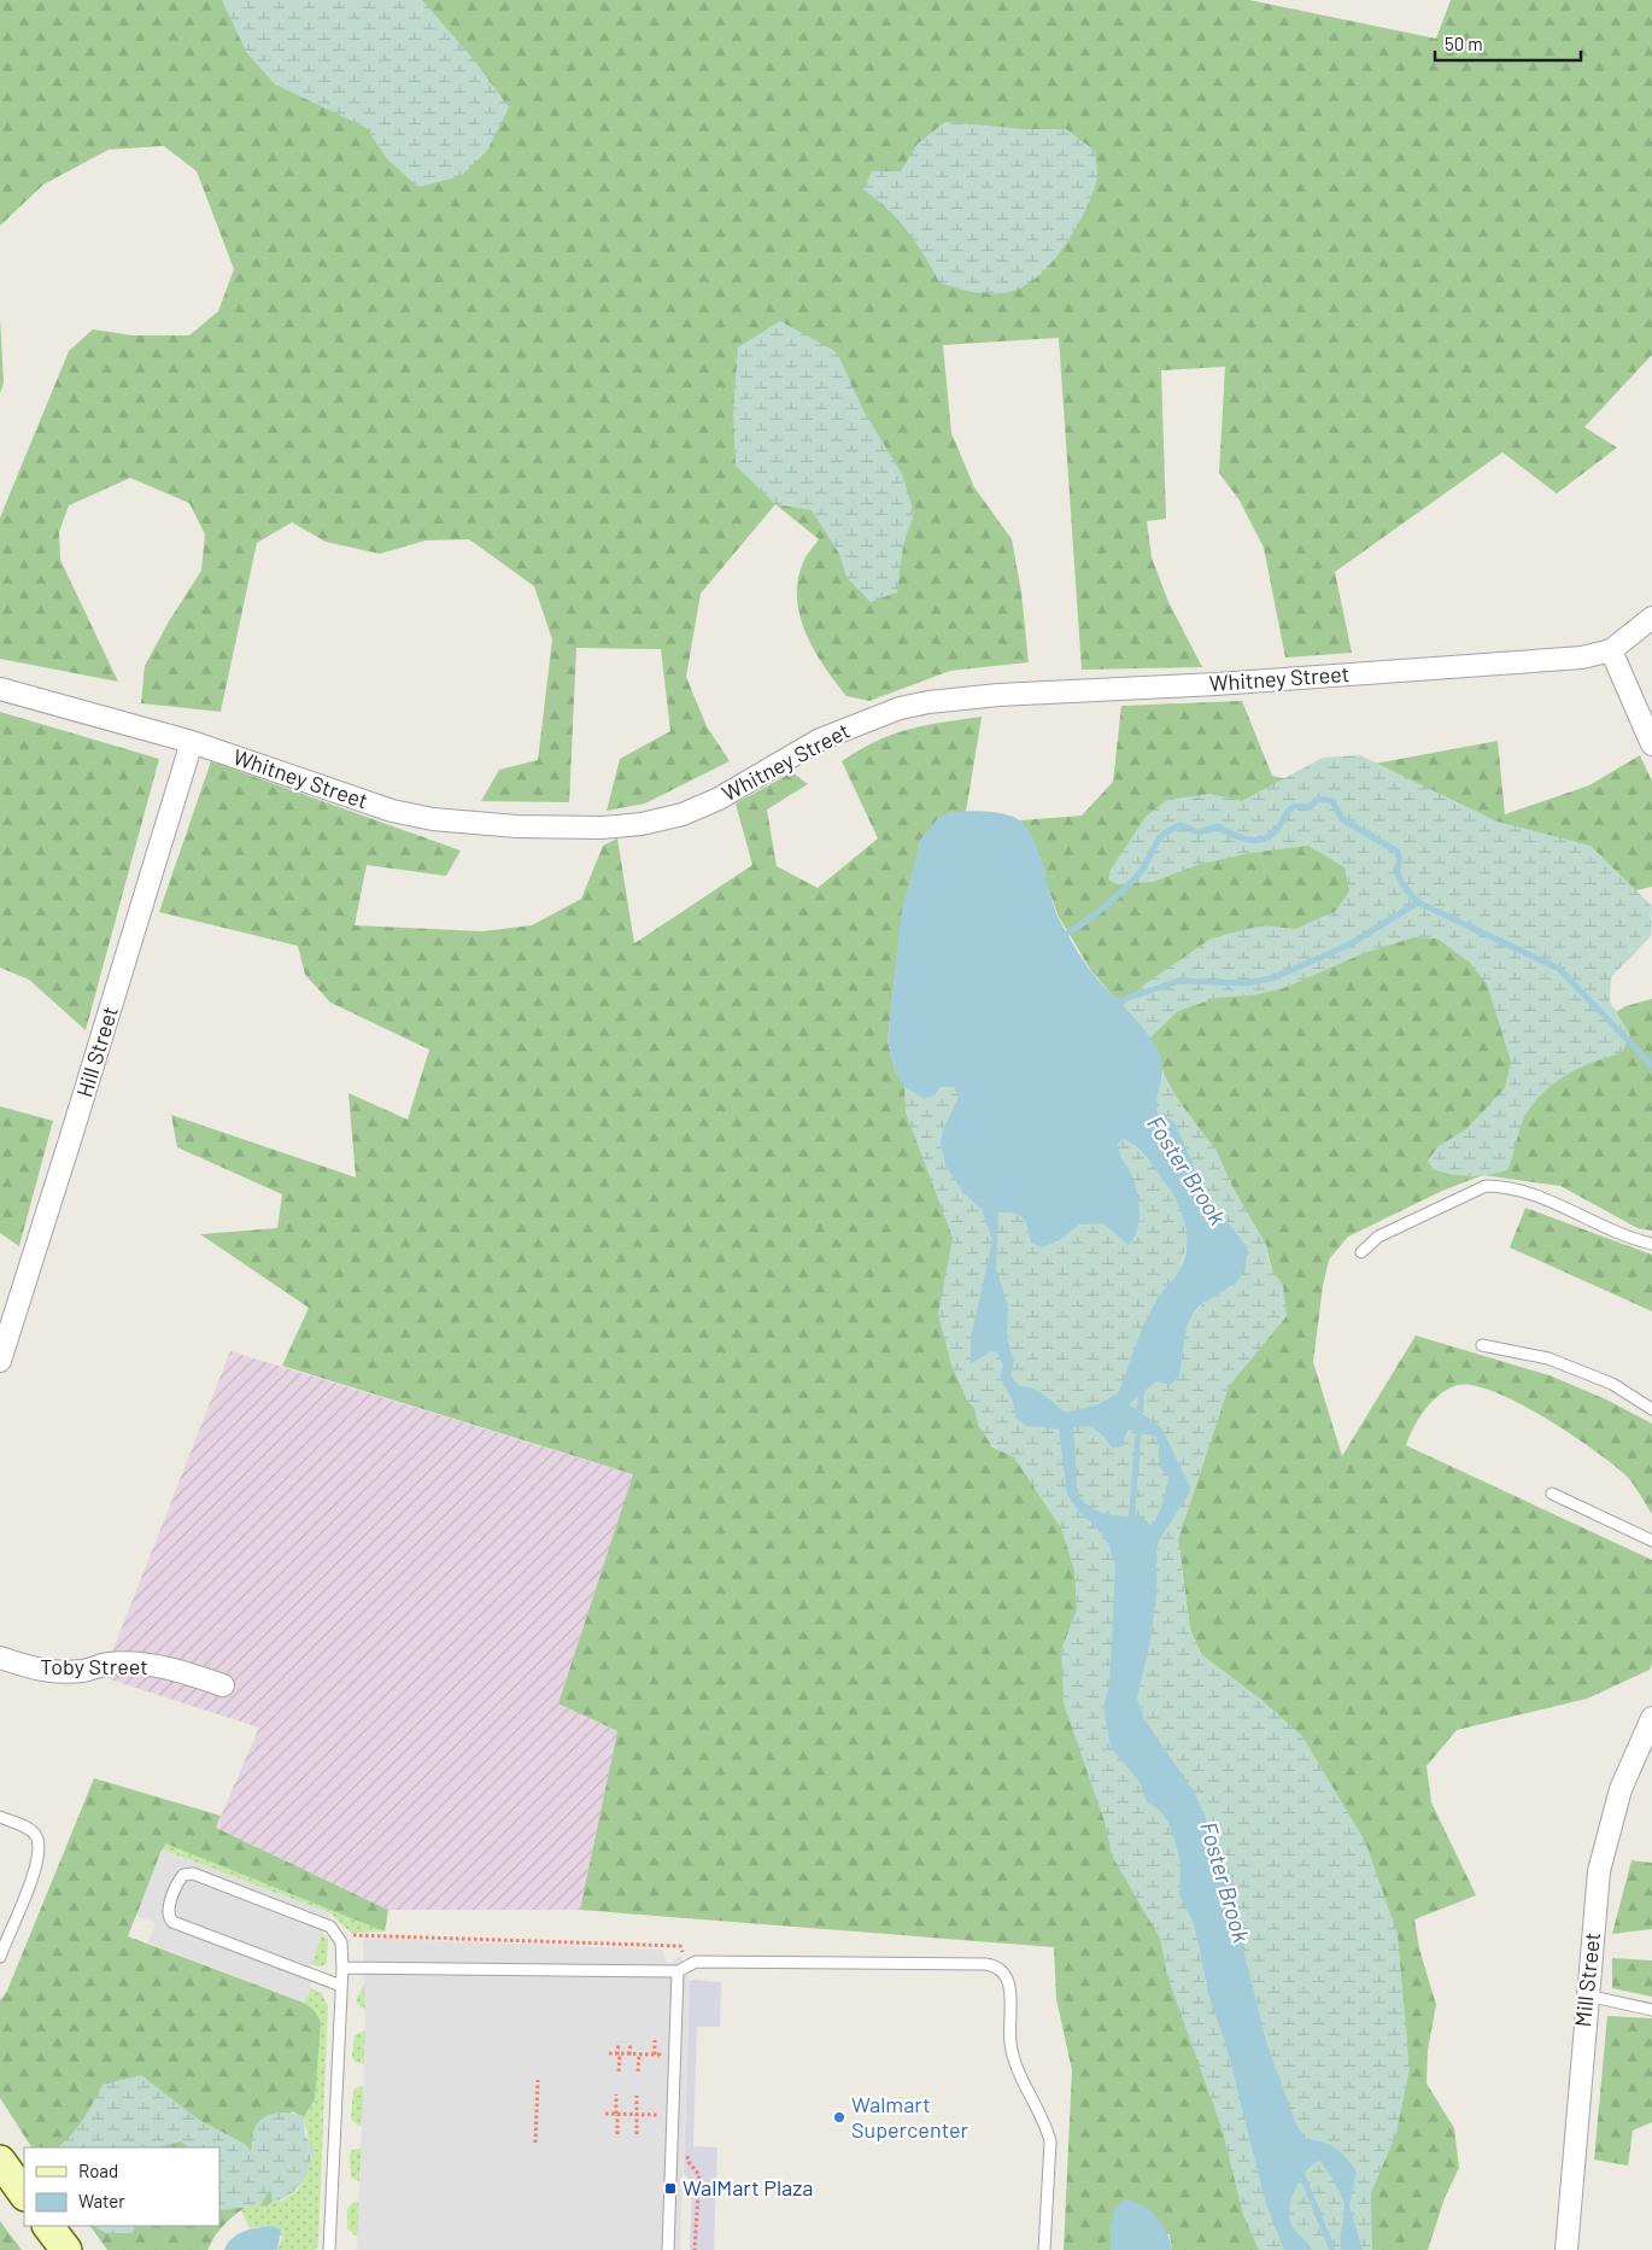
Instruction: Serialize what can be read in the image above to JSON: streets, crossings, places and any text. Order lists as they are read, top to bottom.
{
  "streets": {
    "street": [
      "Whitney Street",
      "Hill Street",
      "Toby Street",
      "Mill Street"
    ]
  },
  "crossings": [
    ["Whitney Street", "Hill Street"]
  ],
  "water": ["Foster Brook"],
  "places": {
    "other": ["Walmart Supercenter"],
    "transit": ["WalMart Plaza"]
  },
  "legend": ["Road", "Water"],
  "scale_bar": "50 m"
}
